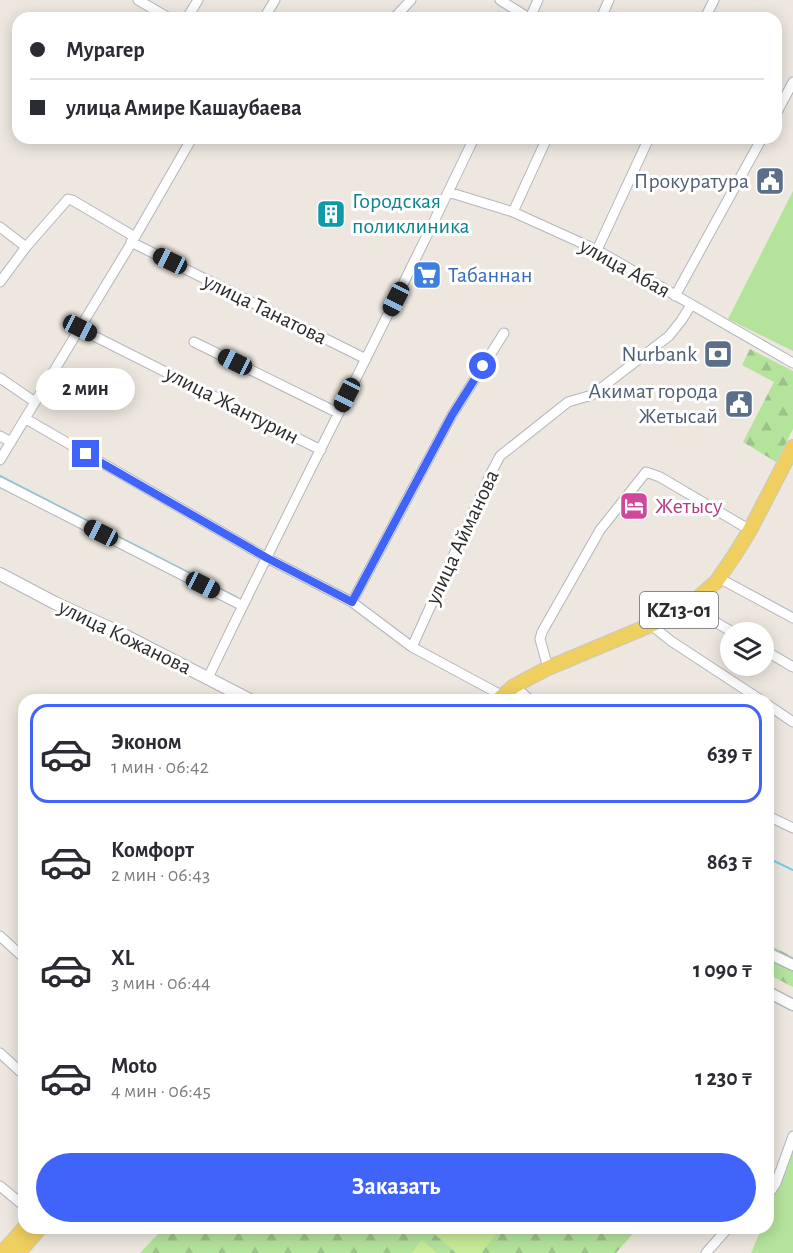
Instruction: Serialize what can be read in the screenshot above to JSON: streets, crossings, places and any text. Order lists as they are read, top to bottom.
{
  "streets": {
    "main road": ["KZ13-01", "улица Кожанова"],
    "street": [
      "улица Абая",
      "улица Танатова",
      "улица Жантурин",
      "улица Айманова"
    ]
  },
  "crossings": [
    ["улица Абая", "улица Айманова"]
  ],
  "places": {
    "public building": ["Прокуратура", "Акимат города Жетысай"],
    "building": ["Городская поликлиника"],
    "supermarket": ["Табаннан"],
    "bank": ["Nurbank"],
    "hotel": ["Жетысу"]
  },
  "page": {
    "banner": ["Мурагер", "улица Амире Кашаубаева"],
    "bubble": "2 мин",
    "list": [
      {
        "name": "Эконом",
        "note": "1 мин · 06:42",
        "value": "639 ₸"
      },
      {
        "name": "Комфорт",
        "note": "2 мин · 06:43",
        "value": "863 ₸"
      },
      {
        "name": "XL",
        "note": "3 мин · 06:44",
        "value": "1 090 ₸"
      },
      {
        "name": "Moto",
        "note": "4 мин · 06:45",
        "value": "1 230 ₸"
      }
    ],
    "buttons": "Заказать"
  }
}
